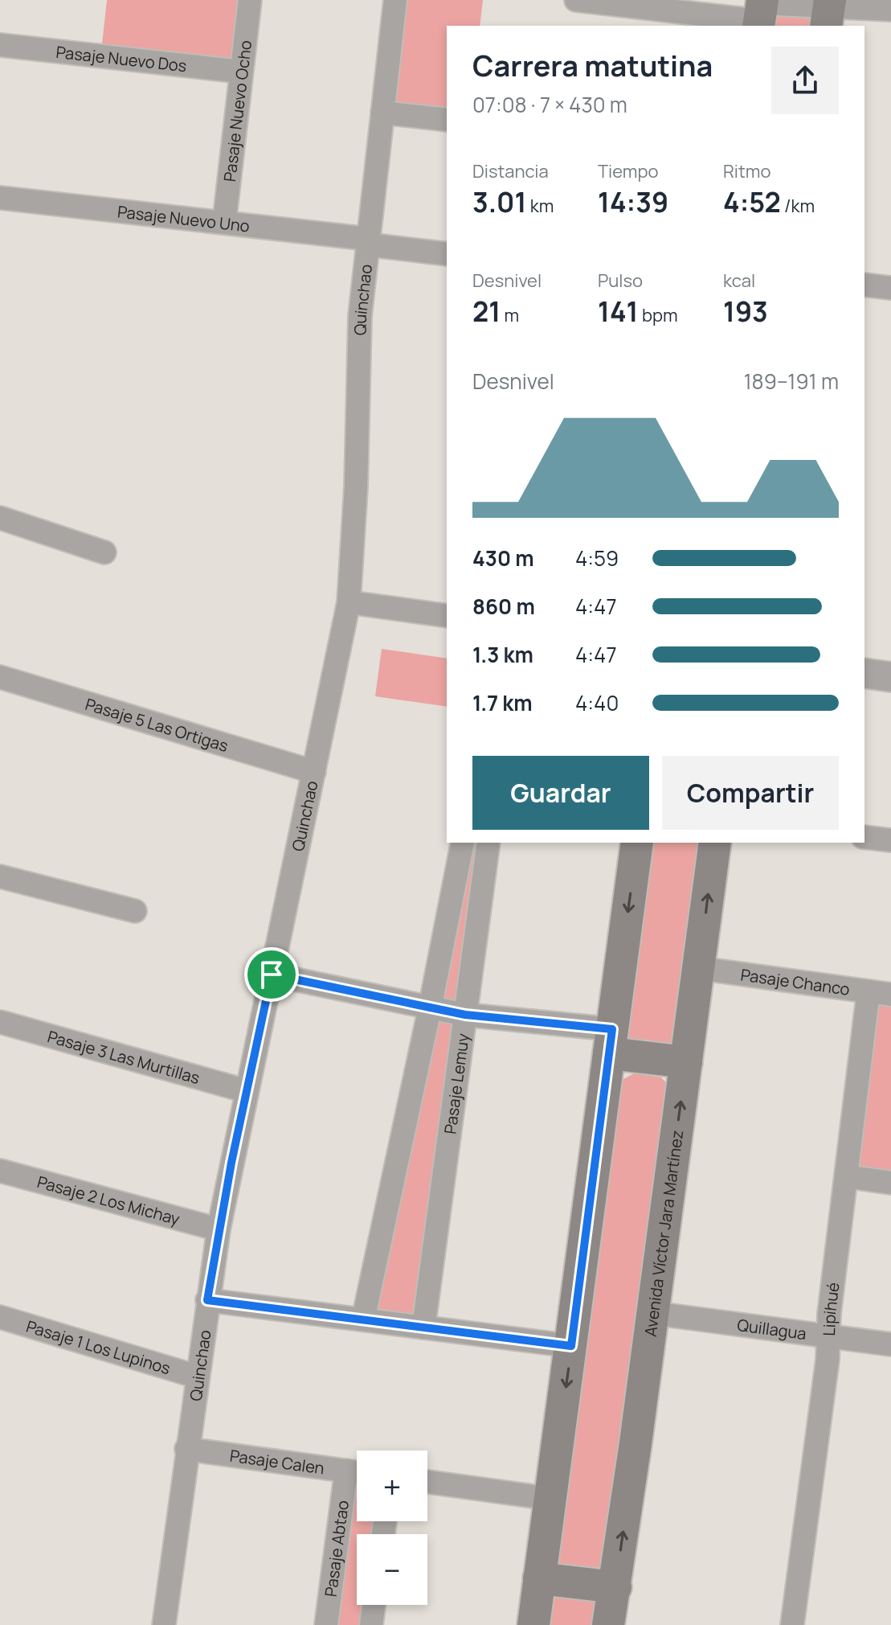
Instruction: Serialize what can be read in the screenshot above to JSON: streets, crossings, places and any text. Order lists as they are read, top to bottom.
{
  "streets": {
    "main road": ["Avenida Víctor Jara Martínez"],
    "street": [
      "Pasaje Nuevo Dos",
      "Pasaje Nuevo Ocho",
      "Pasaje Nuevo Uno",
      "Quinchao",
      "Pasaje 5 Las Ortigas",
      "Pasaje Chanco",
      "Pasaje 3 Las Murtillas",
      "Pasaje Lemuy",
      "Pasaje 2 Los Michay",
      "Lipihué",
      "Quillagua",
      "Pasaje 1 Los Lupinos",
      "Pasaje Calen",
      "Pasaje Abtao"
    ]
  },
  "crossings": [
    ["Pasaje Nuevo Dos", "Pasaje Nuevo Ocho"],
    ["Pasaje Nuevo Ocho", "Pasaje Nuevo Uno"],
    ["Pasaje Nuevo Uno", "Quinchao"],
    ["Quinchao", "Pasaje 5 Las Ortigas"],
    ["Quinchao", "Pasaje 3 Las Murtillas"],
    ["Quinchao", "Pasaje 2 Los Michay"],
    ["Quinchao", "Pasaje 1 Los Lupinos"],
    ["Quinchao", "Pasaje Calen"],
    ["Pasaje Chanco", "Avenida Víctor Jara Martínez"],
    ["Pasaje Chanco", "Lipihué"],
    ["Avenida Víctor Jara Martínez", "Quillagua"],
    ["Lipihué", "Quillagua"]
  ],
  "page": {
    "heading": ["Carrera matutina", "07:08 · 7 × 430 m"],
    "stats": [
      ["Distancia", "3.01 km"],
      ["Tiempo", "14:39"],
      ["Ritmo", "4:52 /km"],
      ["Desnivel", "21 m"],
      ["Pulso", "141 bpm"],
      ["kcal", "193"]
    ],
    "chart": ["Desnivel", "189–191 m"],
    "list": [
      {
        "name": "430 m",
        "note": "4:59"
      },
      {
        "name": "860 m",
        "note": "4:47"
      },
      {
        "name": "1.3 km",
        "note": "4:47"
      },
      {
        "name": "1.7 km",
        "note": "4:40"
      }
    ],
    "buttons": ["Guardar", "Compartir"],
    "map_buttons": ["+", "−"]
  }
}
